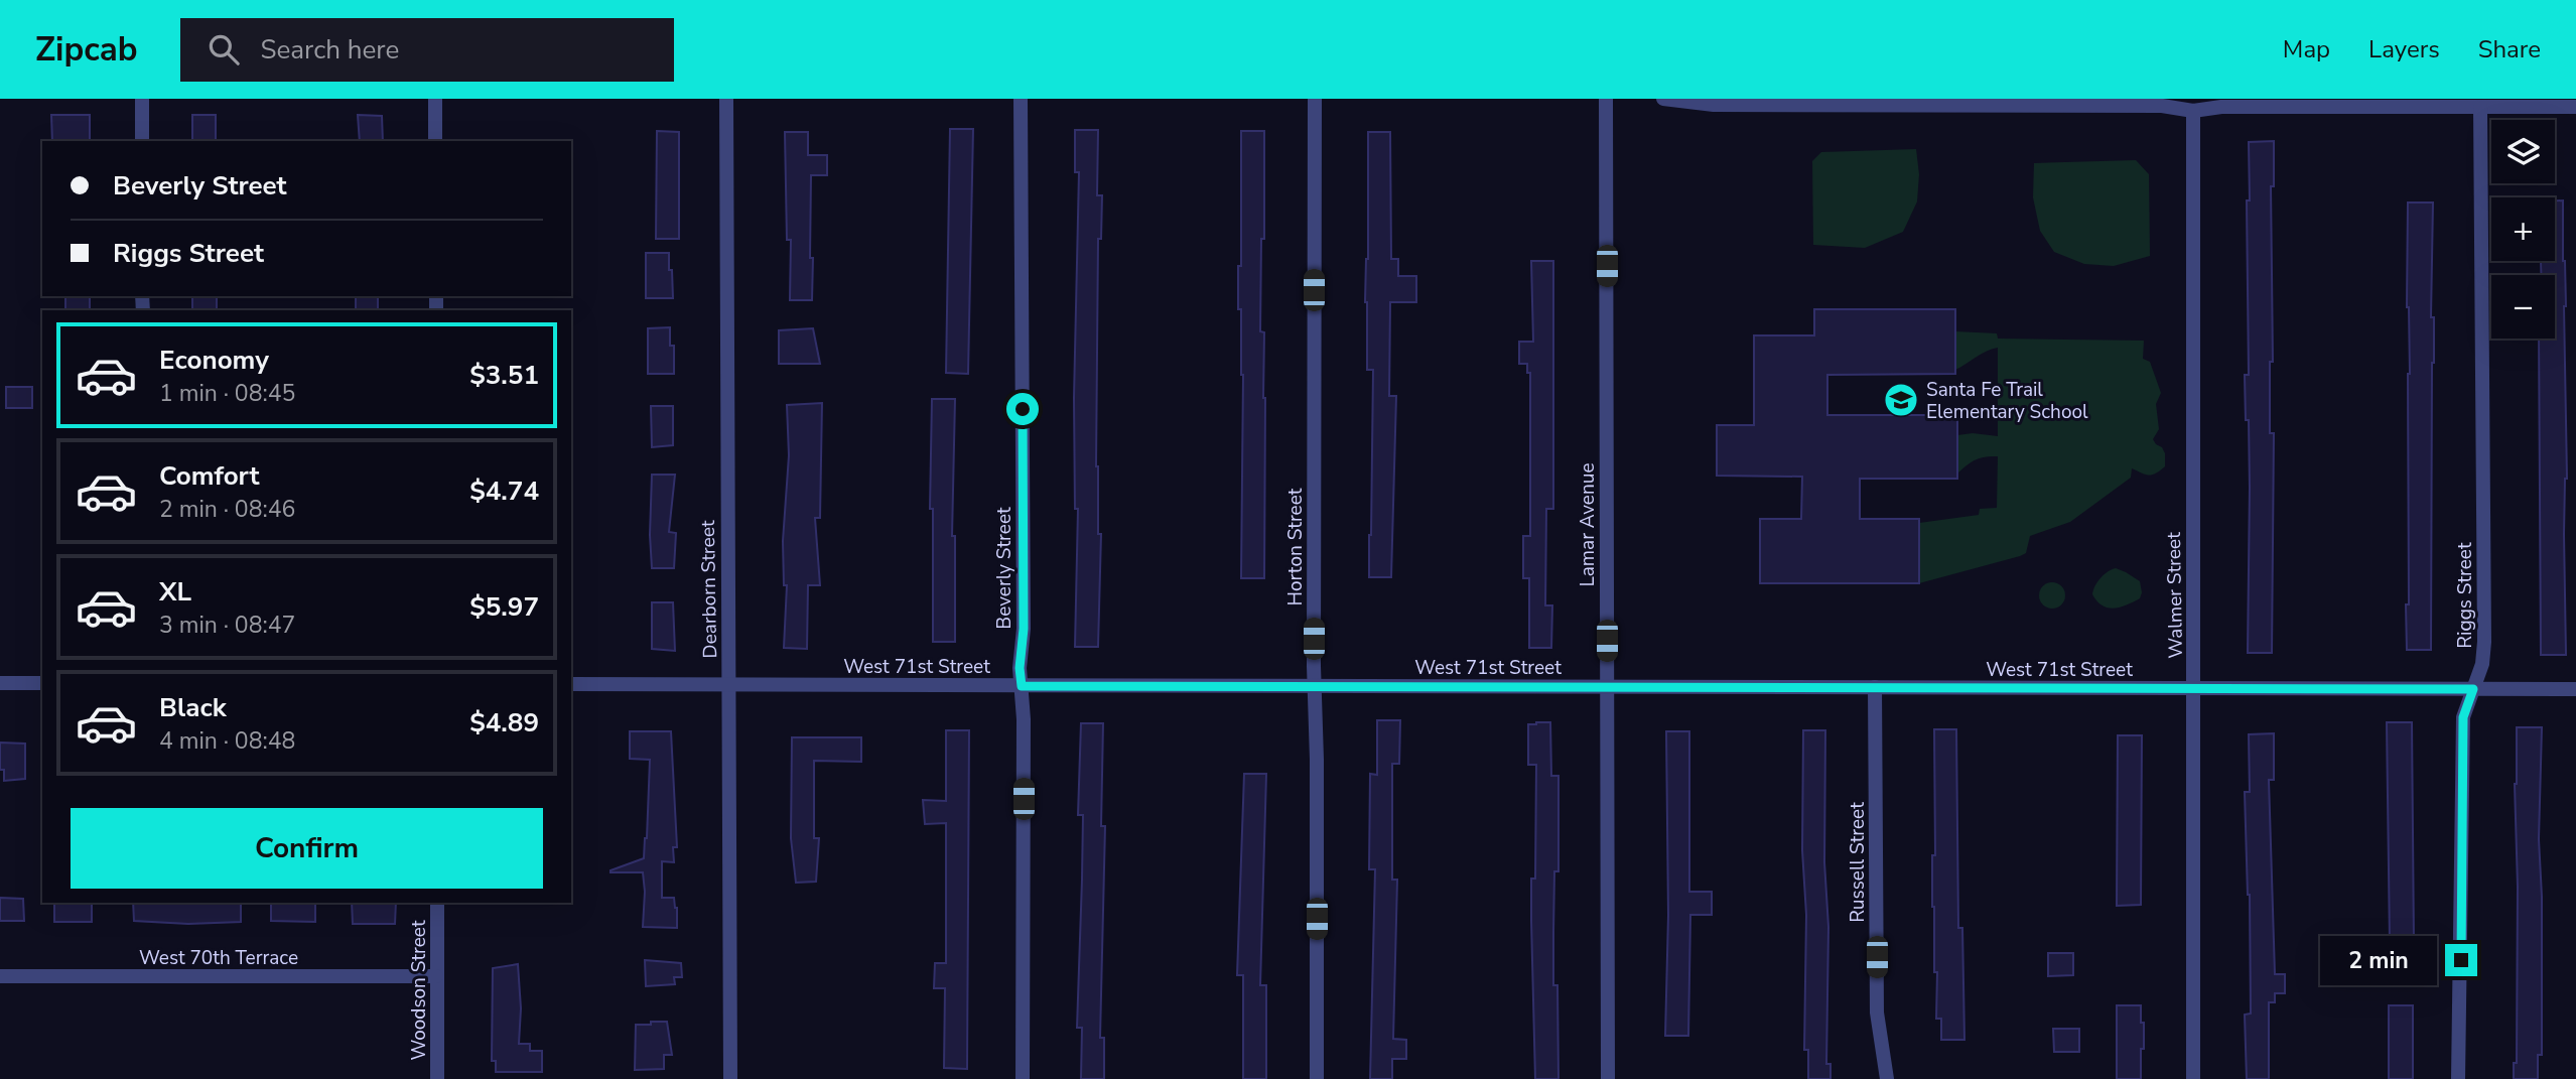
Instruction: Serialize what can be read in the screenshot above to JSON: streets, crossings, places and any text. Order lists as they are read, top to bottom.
{
  "streets": {
    "street": [
      "Lamar Avenue",
      "Horton Street",
      "Beverly Street",
      "Dearborn Street",
      "Walmer Street",
      "Riggs Street",
      "West 71st Street",
      "Russell Street",
      "West 70th Terrace",
      "Woodson Street"
    ]
  },
  "crossings": [
    ["Lamar Avenue", "West 71st Street"],
    ["Horton Street", "West 71st Street"],
    ["Beverly Street", "West 71st Street"],
    ["Dearborn Street", "West 71st Street"],
    ["Walmer Street", "West 71st Street"],
    ["Riggs Street", "West 71st Street"],
    ["West 71st Street", "Russell Street"],
    ["West 70th Terrace", "Woodson Street"]
  ],
  "places": {
    "school or university": ["Santa Fe Trail Elementary School"]
  },
  "page": {
    "header": "Zipcab",
    "search": "Search here",
    "nav": ["Map", "Layers", "Share"],
    "map_buttons": ["+", "−"],
    "banner": ["Beverly Street", "Riggs Street"],
    "list": [
      {
        "name": "Economy",
        "note": "1 min · 08:45",
        "value": "$3.51"
      },
      {
        "name": "Comfort",
        "note": "2 min · 08:46",
        "value": "$4.74"
      },
      {
        "name": "XL",
        "note": "3 min · 08:47",
        "value": "$5.97"
      },
      {
        "name": "Black",
        "note": "4 min · 08:48",
        "value": "$4.89"
      }
    ],
    "buttons": "Confirm",
    "bubble": "2 min"
  }
}
